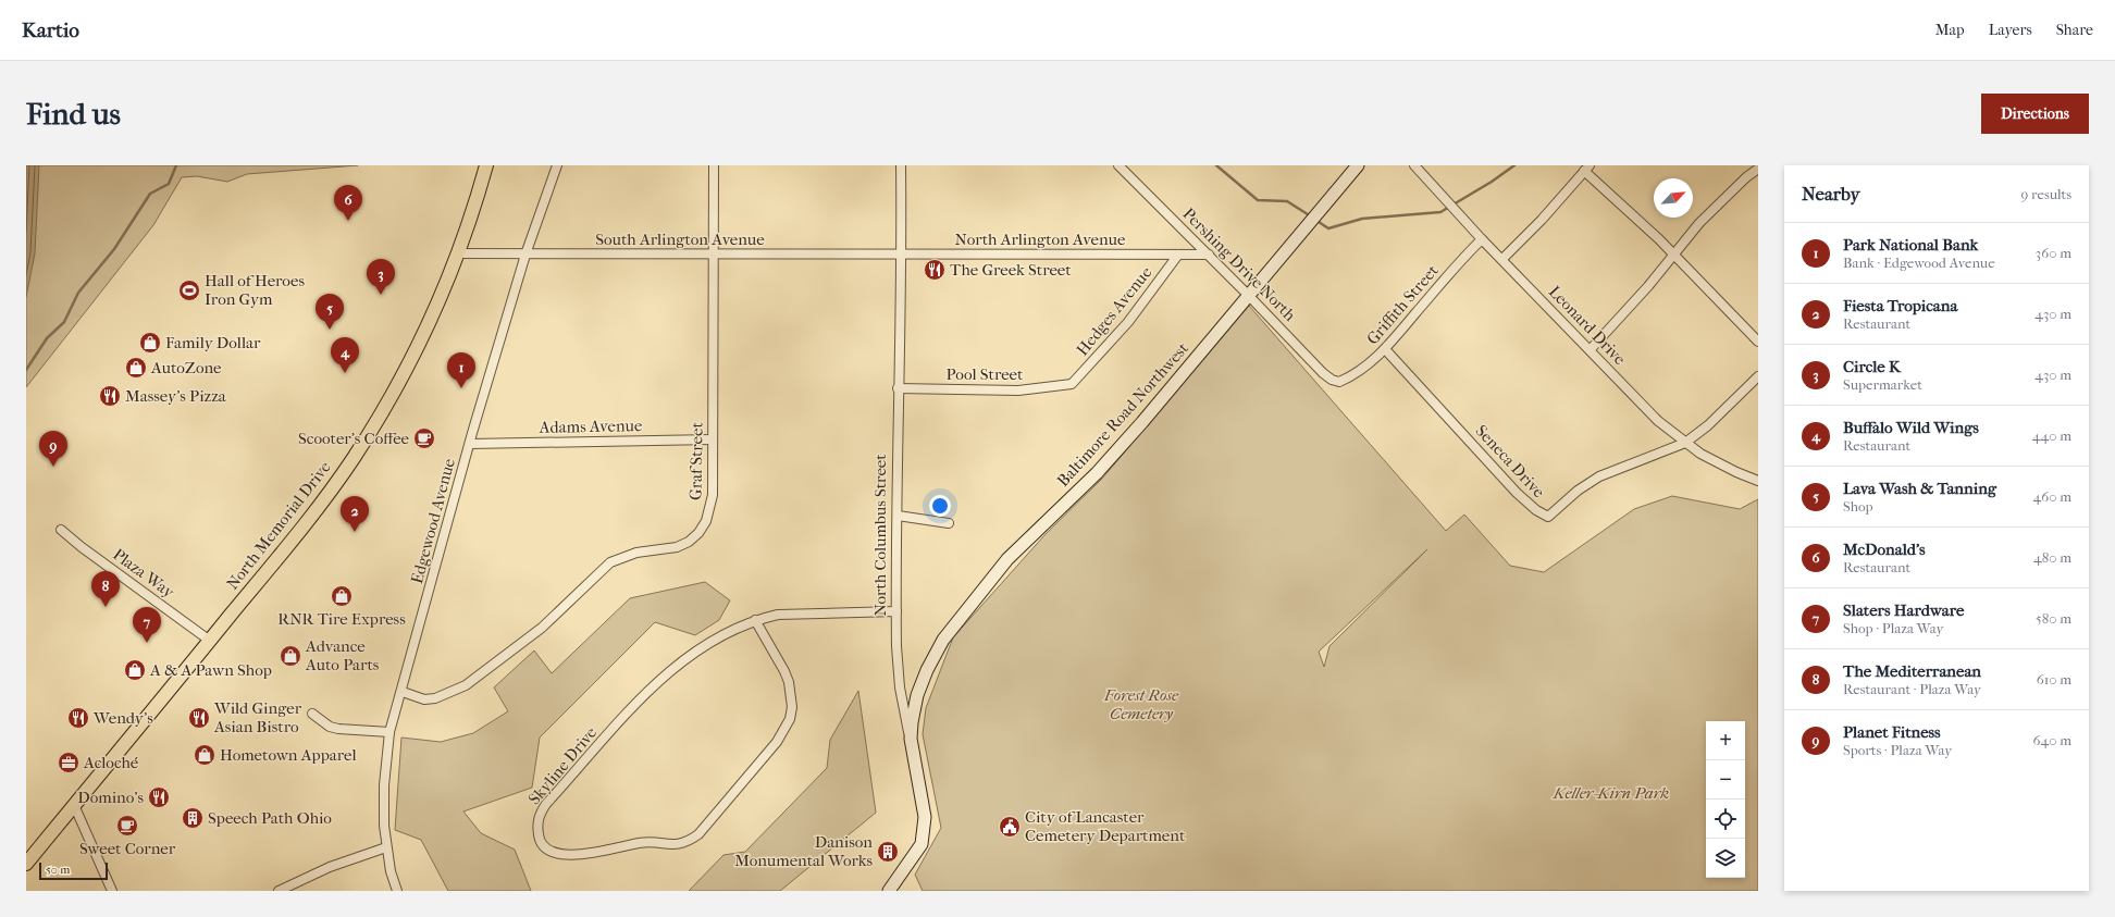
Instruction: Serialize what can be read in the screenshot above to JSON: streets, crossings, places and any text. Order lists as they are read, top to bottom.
{
  "streets": {
    "main road": ["Baltimore Road Northwest", "North Memorial Drive", "North Columbus Street"],
    "street": [
      "South Arlington Avenue",
      "North Arlington Avenue",
      "Pershing Drive North",
      "Griffith Street",
      "Hedges Avenue",
      "Leonard Drive",
      "Pool Street",
      "Adams Avenue",
      "Graf Street",
      "Seneca Drive",
      "Edgewood Avenue",
      "Plaza Way",
      "Skyline Drive"
    ]
  },
  "crossings": [
    ["South Arlington Avenue", "North Arlington Avenue"],
    ["South Arlington Avenue", "Graf Street"],
    ["South Arlington Avenue", "Edgewood Avenue"],
    ["South Arlington Avenue", "North Memorial Drive"],
    ["South Arlington Avenue", "North Columbus Street"],
    ["North Arlington Avenue", "Pershing Drive North"],
    ["North Arlington Avenue", "Hedges Avenue"],
    ["North Arlington Avenue", "North Columbus Street"],
    ["Pershing Drive North", "Griffith Street"],
    ["Pershing Drive North", "Baltimore Road Northwest"],
    ["Griffith Street", "Leonard Drive"],
    ["Griffith Street", "Seneca Drive"],
    ["Hedges Avenue", "Pool Street"],
    ["Leonard Drive", "Seneca Drive"],
    ["Pool Street", "North Columbus Street"],
    ["Baltimore Road Northwest", "North Columbus Street"],
    ["Adams Avenue", "Graf Street"],
    ["Adams Avenue", "Edgewood Avenue"],
    ["Graf Street", "Edgewood Avenue"],
    ["North Memorial Drive", "Plaza Way"],
    ["North Columbus Street", "Skyline Drive"]
  ],
  "parks": ["Forest Rose Cemetery", "Keller-Kirn Park"],
  "places": {
    "restaurant": [
      "The Greek Street",
      "Massey's Pizza",
      "Wendy's",
      "Wild Ginger Asian Bistro",
      "Domino's"
    ],
    "sports": ["Hall of Heroes Iron Gym"],
    "shop": [
      "Family Dollar",
      "AutoZone",
      "RNR Tire Express",
      "Advance Auto Parts",
      "A & A Pawn Shop",
      "Hometown Apparel"
    ],
    "cafe": ["Scooter's Coffee", "Sweet Corner"],
    "office": ["Acloché"],
    "building": ["Speech Path Ohio", "Danison Monumental Works"],
    "public building": ["City of Lancaster Cemetery Department"]
  },
  "scale_bar": "50 m",
  "north": "top right",
  "page": {
    "header": "Kartio",
    "nav": ["Map", "Layers", "Share"],
    "buttons": "Directions",
    "title": "Find us",
    "heading": ["Nearby", "9 results"],
    "pins": [
      "6",
      "3",
      "5",
      "4",
      "1",
      "9",
      "2",
      "8",
      "7"
    ],
    "list": [
      {
        "mark": "1",
        "name": "Park National Bank",
        "note": "Bank · Edgewood Avenue",
        "value": "360 m"
      },
      {
        "mark": "2",
        "name": "Fiesta Tropicana",
        "note": "Restaurant",
        "value": "430 m"
      },
      {
        "mark": "3",
        "name": "Circle K",
        "note": "Supermarket",
        "value": "430 m"
      },
      {
        "mark": "4",
        "name": "Buffalo Wild Wings",
        "note": "Restaurant",
        "value": "440 m"
      },
      {
        "mark": "5",
        "name": "Lava Wash & Tanning",
        "note": "Shop",
        "value": "460 m"
      },
      {
        "mark": "6",
        "name": "McDonald's",
        "note": "Restaurant",
        "value": "480 m"
      },
      {
        "mark": "7",
        "name": "Slaters Hardware",
        "note": "Shop · Plaza Way",
        "value": "580 m"
      },
      {
        "mark": "8",
        "name": "The Mediterranean",
        "note": "Restaurant · Plaza Way",
        "value": "610 m"
      },
      {
        "mark": "9",
        "name": "Planet Fitness",
        "note": "Sports · Plaza Way",
        "value": "640 m"
      }
    ],
    "map_buttons": ["+", "−"],
    "scale": "50 m"
  }
}
